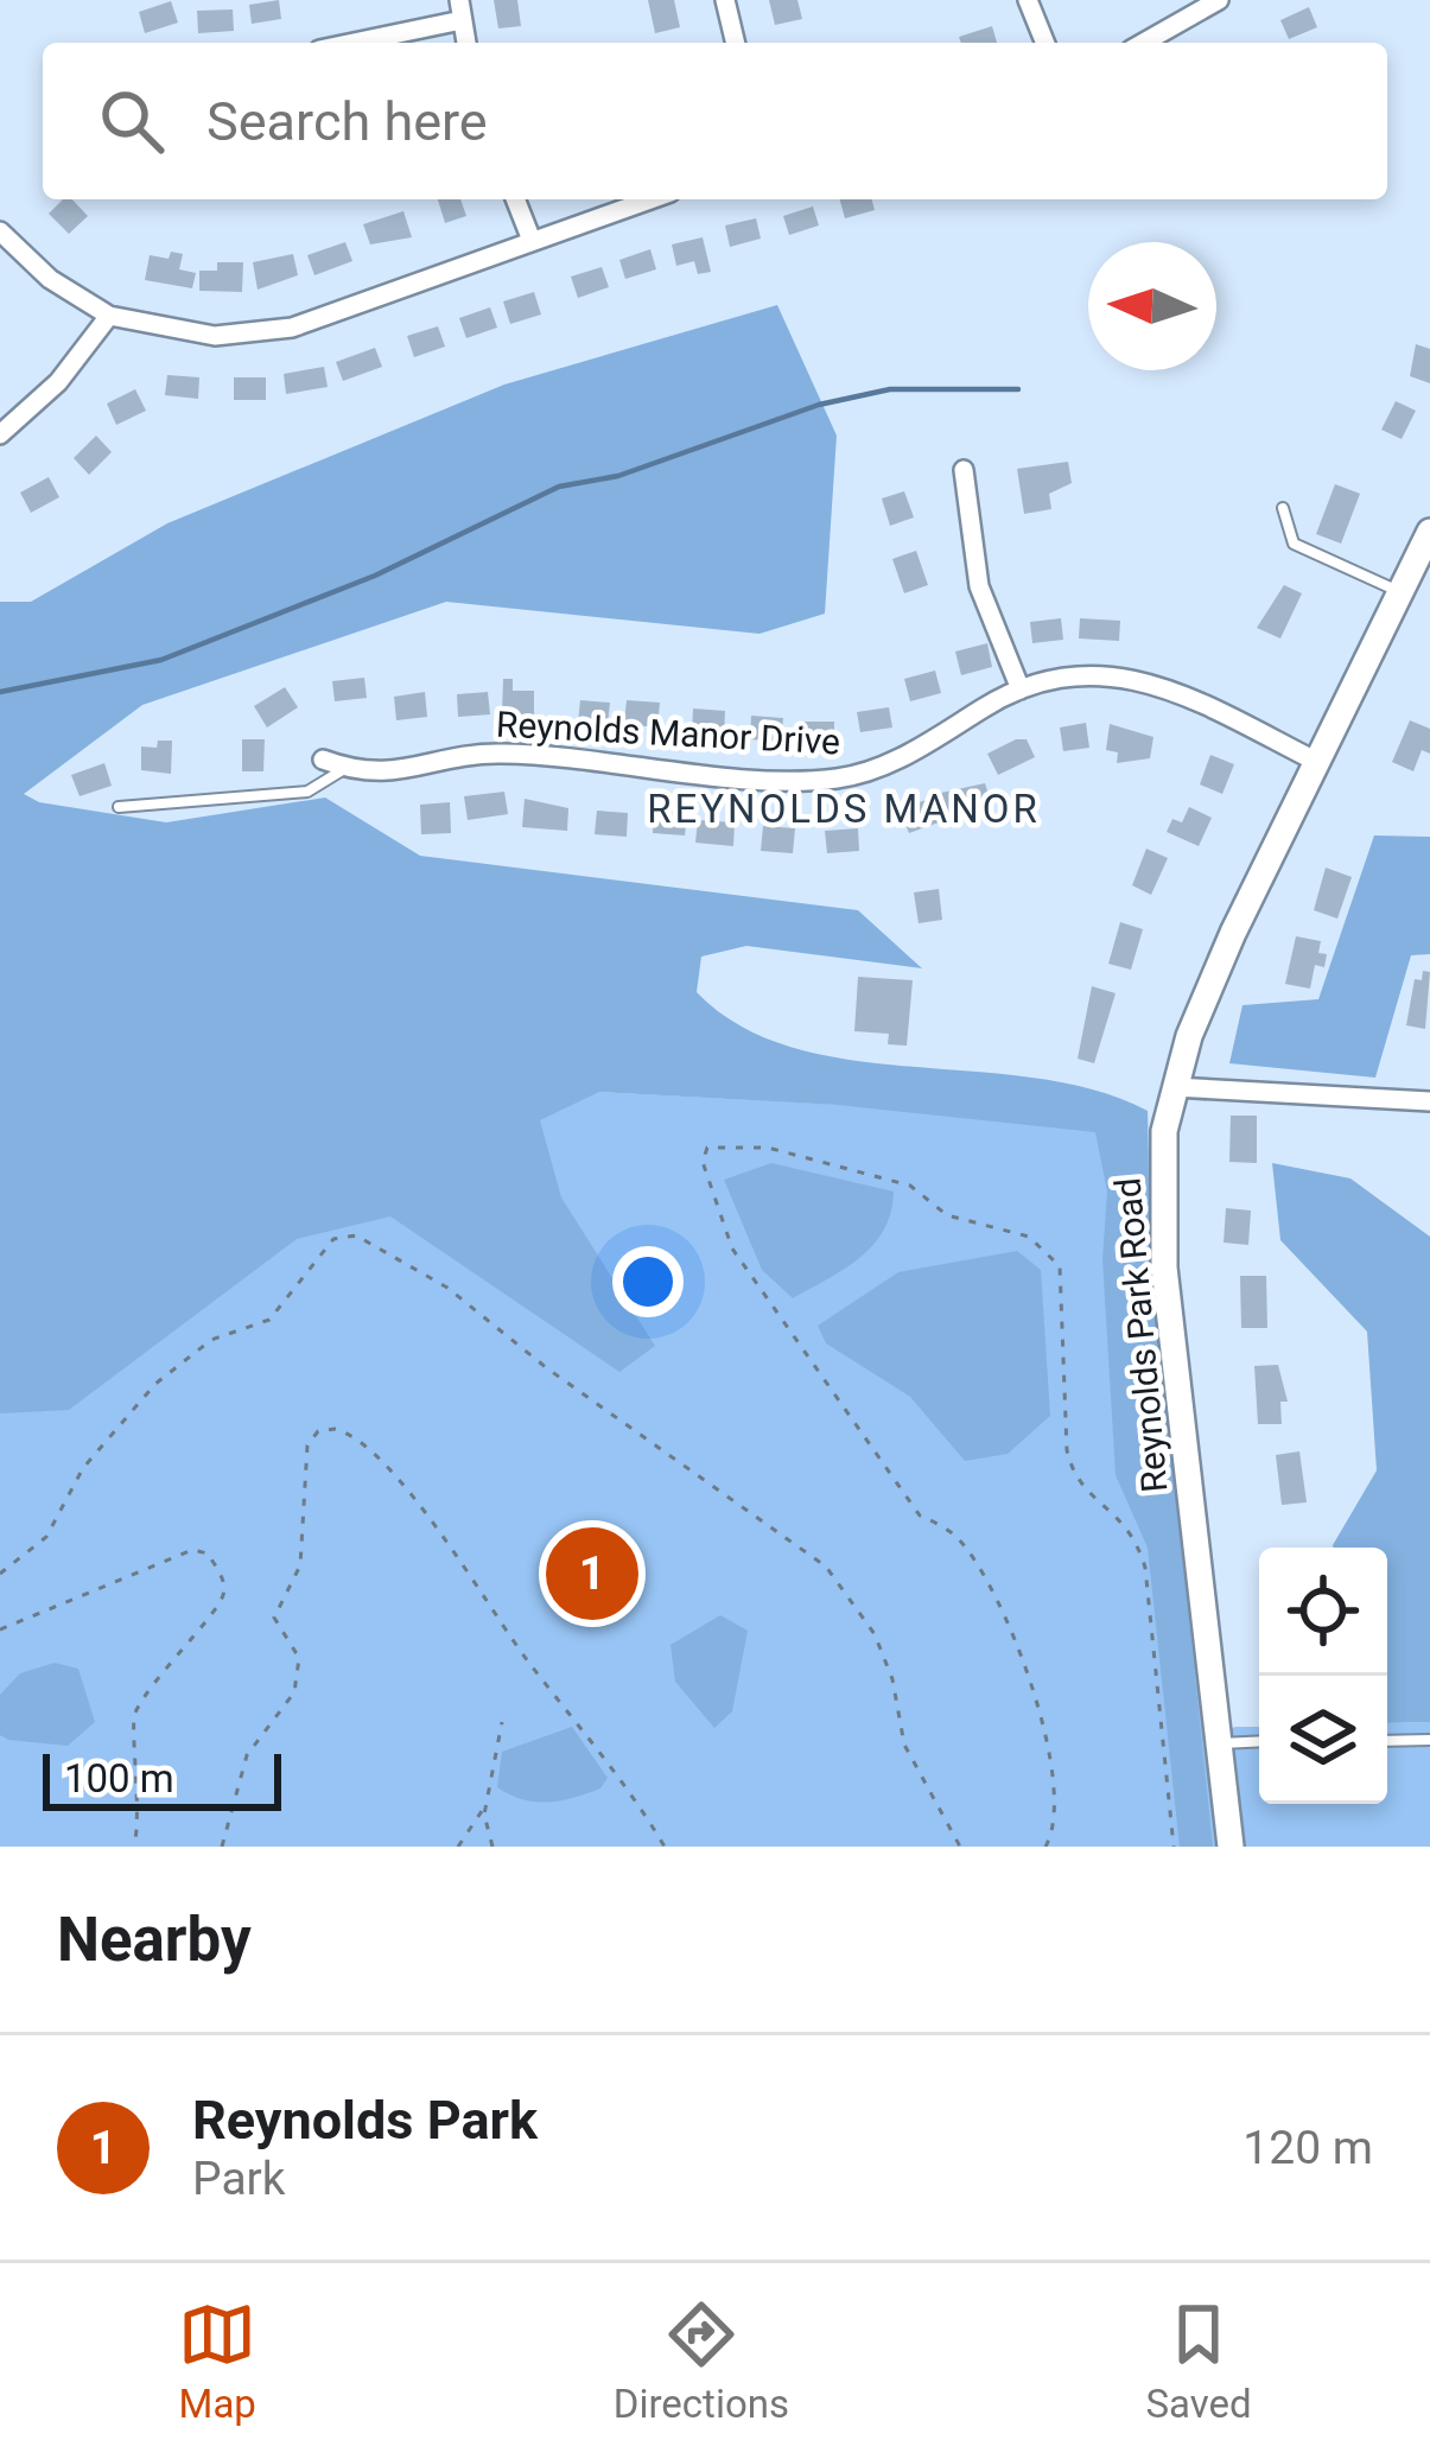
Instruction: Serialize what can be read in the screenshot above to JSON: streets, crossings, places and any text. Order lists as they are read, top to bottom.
{
  "streets": {
    "main road": ["Reynolds Park Road"],
    "street": ["Reynolds Manor Drive"]
  },
  "crossings": [
    ["Reynolds Manor Drive", "Reynolds Park Road"]
  ],
  "districts": ["REYNOLDS MANOR"],
  "scale_bar": "100 m",
  "north": "left",
  "page": {
    "search": "Search here",
    "pins": "1",
    "scale": "100 m",
    "heading": "Nearby",
    "list": [
      {
        "mark": "1",
        "name": "Reynolds Park",
        "note": "Park",
        "value": "120 m"
      }
    ],
    "nav": ["Map", "Directions", "Saved"]
  }
}
